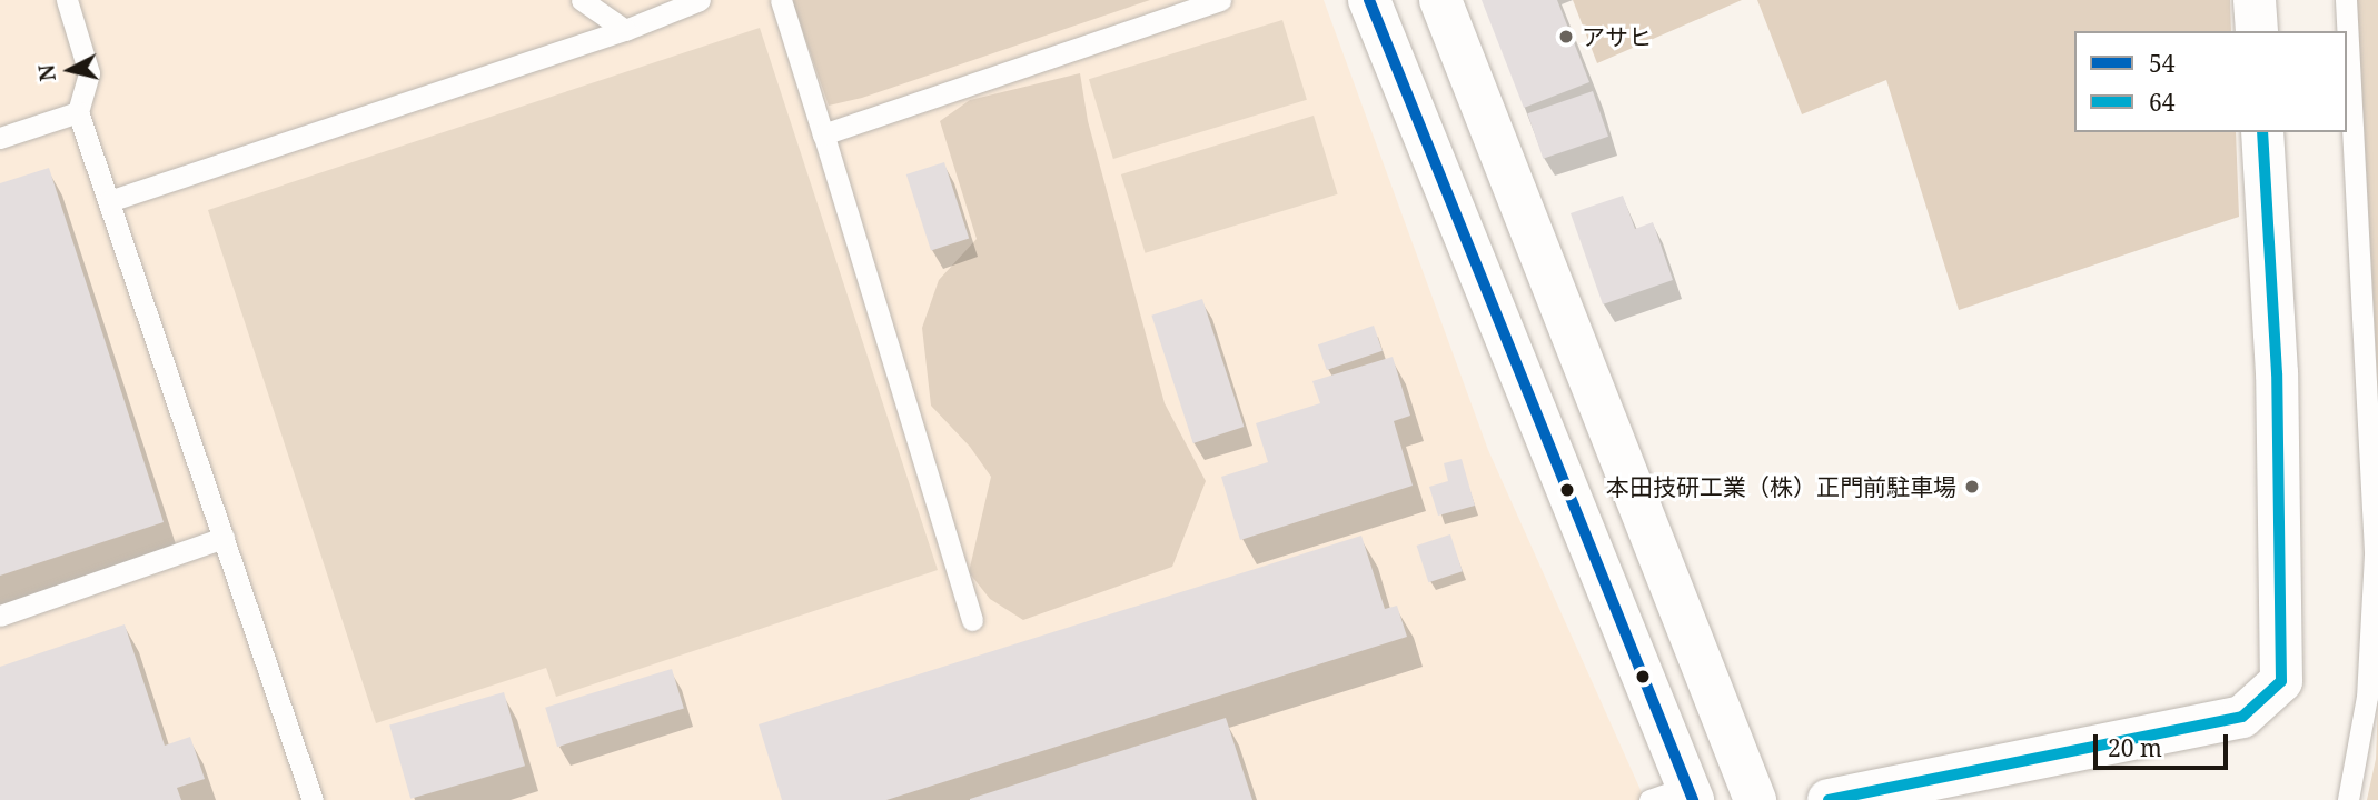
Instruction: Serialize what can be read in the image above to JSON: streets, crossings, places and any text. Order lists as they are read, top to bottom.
{
  "places": ["アサヒ", "本田技研工業（株）正門前駐車場"],
  "lines": ["transit line 54", "transit line 64"],
  "legend": ["54", "64"],
  "scale_bar": "20 m",
  "north": "left"
}
